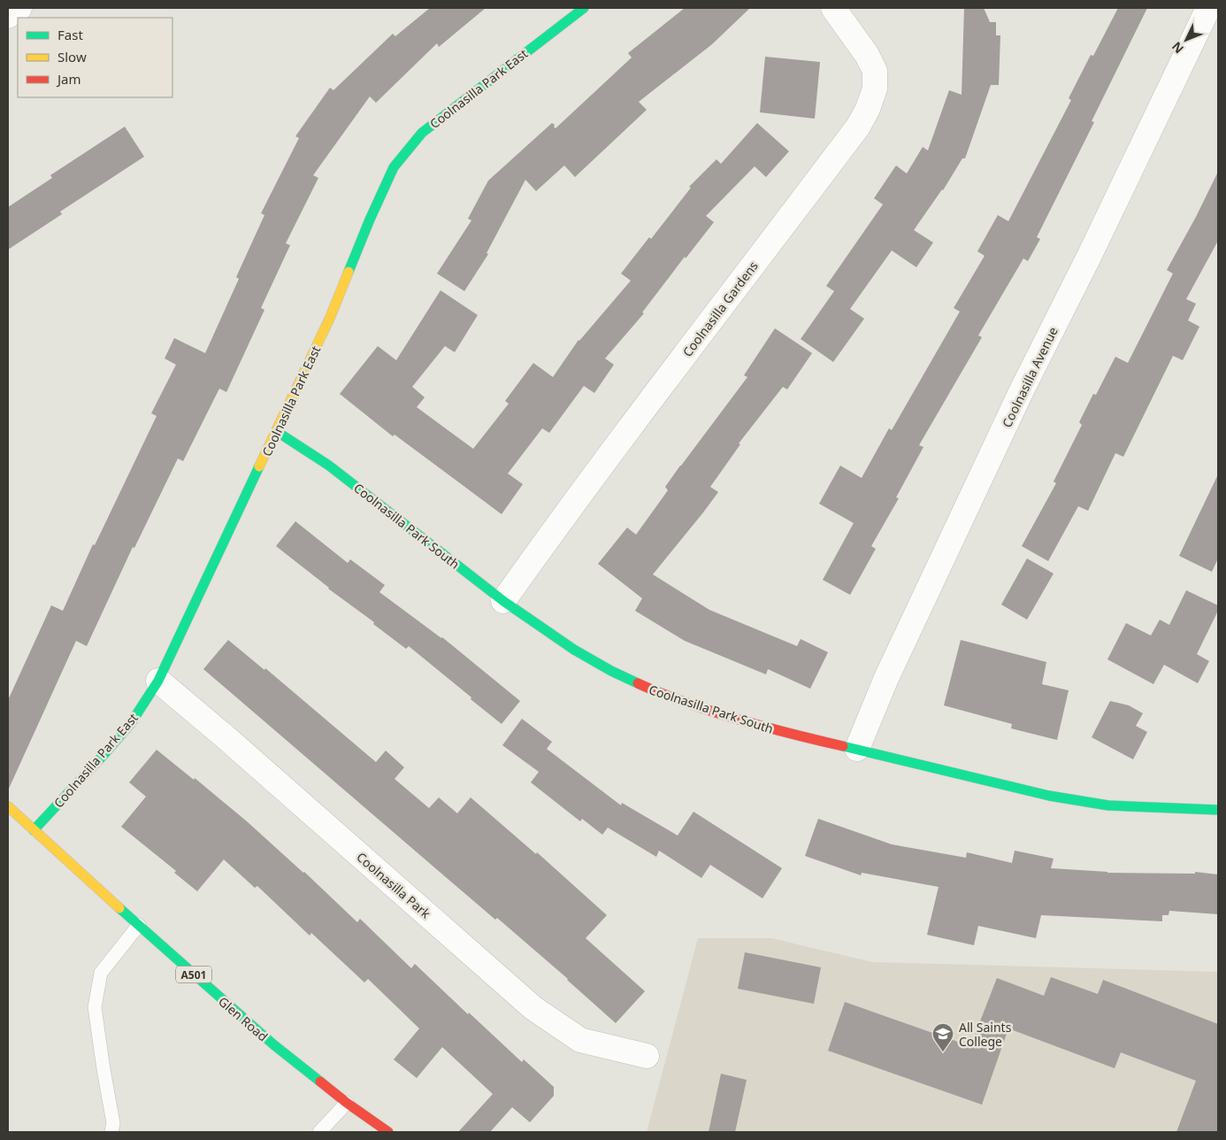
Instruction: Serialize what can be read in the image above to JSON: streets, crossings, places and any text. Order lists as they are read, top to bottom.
{
  "streets": {
    "street": [
      "Coolnasilla Park East",
      "Coolnasilla Gardens",
      "Coolnasilla Avenue",
      "Coolnasilla Park South",
      "Coolnasilla Park",
      "A501",
      "Glen Road"
    ]
  },
  "crossings": [
    ["Coolnasilla Park East", "Coolnasilla Park South"],
    ["Coolnasilla Park East", "Coolnasilla Park"],
    ["Coolnasilla Park East", "Glen Road"],
    ["Coolnasilla Gardens", "Coolnasilla Park South"],
    ["Coolnasilla Avenue", "Coolnasilla Park South"]
  ],
  "places": {
    "school or university": ["All Saints College"]
  },
  "legend": ["Fast", "Slow", "Jam"],
  "north": "bottom left"
}
